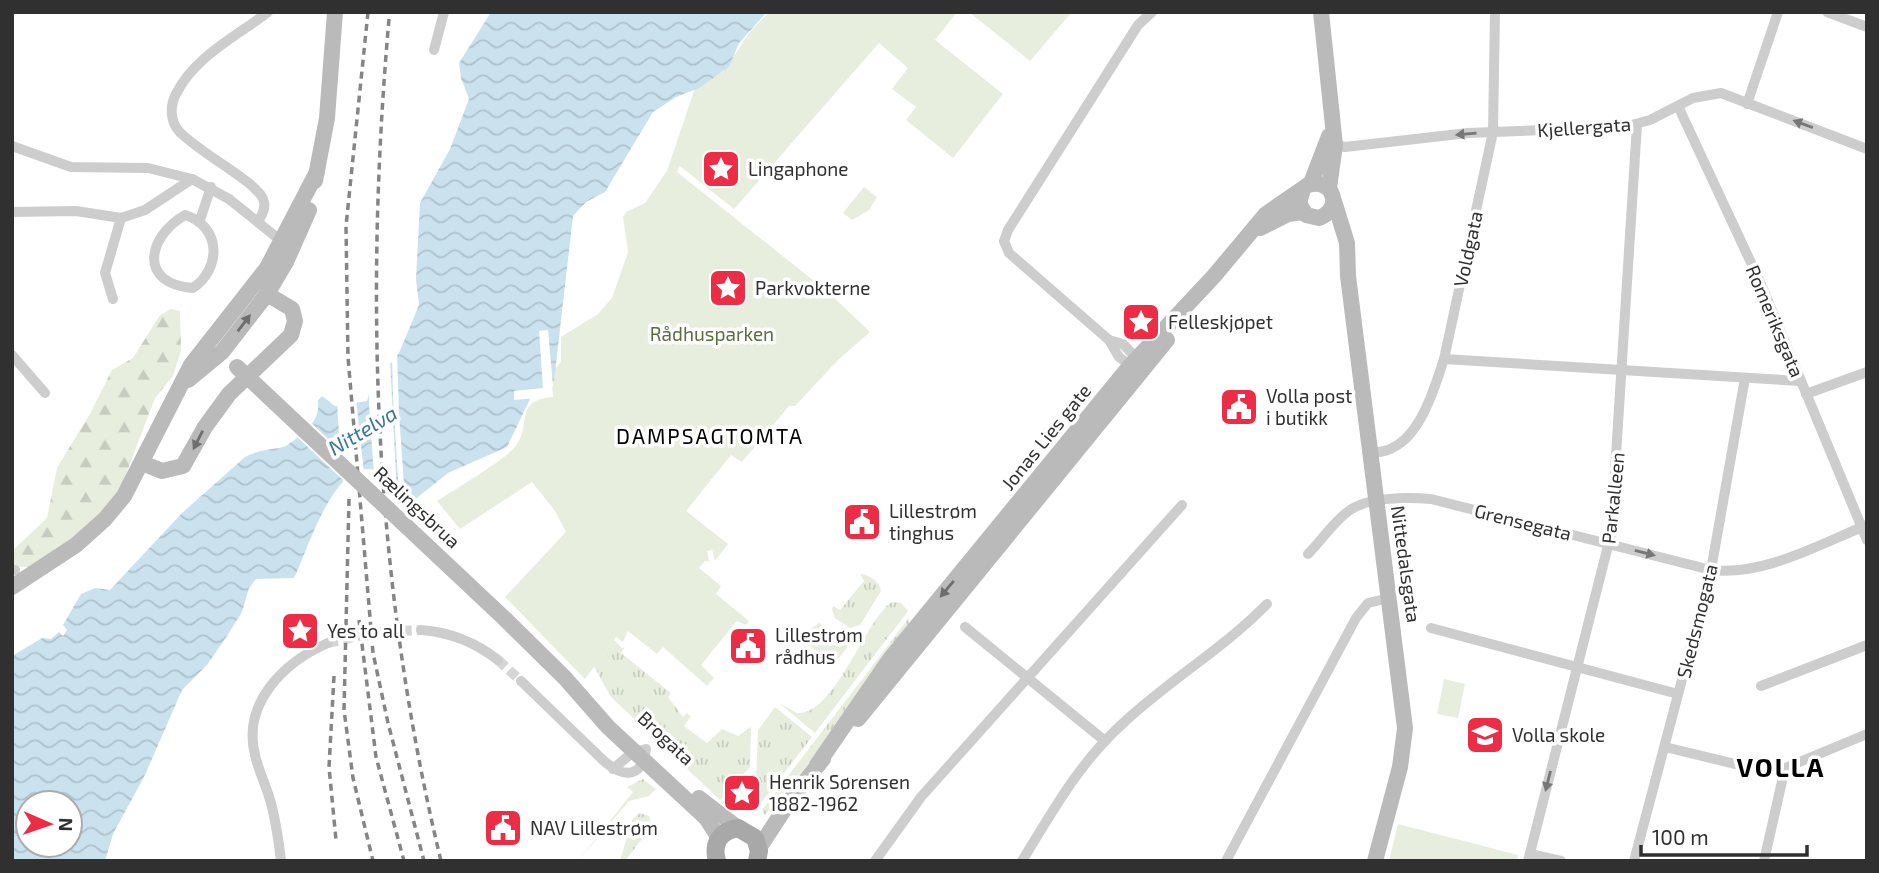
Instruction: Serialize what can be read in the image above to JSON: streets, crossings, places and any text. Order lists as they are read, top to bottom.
{
  "streets": {
    "main road": [
      "Jonas Lies gate",
      "Rælingsbrua",
      "Nittedalsgata",
      "Brogata"
    ],
    "street": [
      "Kjellergata",
      "Voldgata",
      "Romeriksgata",
      "Parkalleen",
      "Grensegata",
      "Skedsmogata"
    ]
  },
  "crossings": [
    ["Kjellergata", "Voldgata"],
    ["Kjellergata", "Romeriksgata"],
    ["Kjellergata", "Parkalleen"],
    ["Kjellergata", "Nittedalsgata"],
    ["Voldgata", "Nittedalsgata"],
    ["Romeriksgata", "Grensegata"],
    ["Jonas Lies gate", "Nittedalsgata"],
    ["Jonas Lies gate", "Brogata"],
    ["Parkalleen", "Grensegata"],
    ["Rælingsbrua", "Brogata"],
    ["Grensegata", "Nittedalsgata"],
    ["Grensegata", "Skedsmogata"]
  ],
  "one_way": ["Kjellergata"],
  "districts": ["DAMPSAGTOMTA", "VOLLA"],
  "water": ["Nittelva"],
  "parks": ["Rådhusparken"],
  "places": {
    "place": [
      "Lingaphone",
      "Parkvokterne",
      "Felleskjøpet",
      "Yes to all",
      "Henrik Sørensen 1882-1962"
    ],
    "public building": [
      "Volla post i butikk",
      "Lillestrøm tinghus",
      "Lillestrøm rådhus",
      "NAV Lillestrøm"
    ],
    "school or university": ["Volla skole"]
  },
  "scale_bar": "100 m",
  "north": "right"
}
